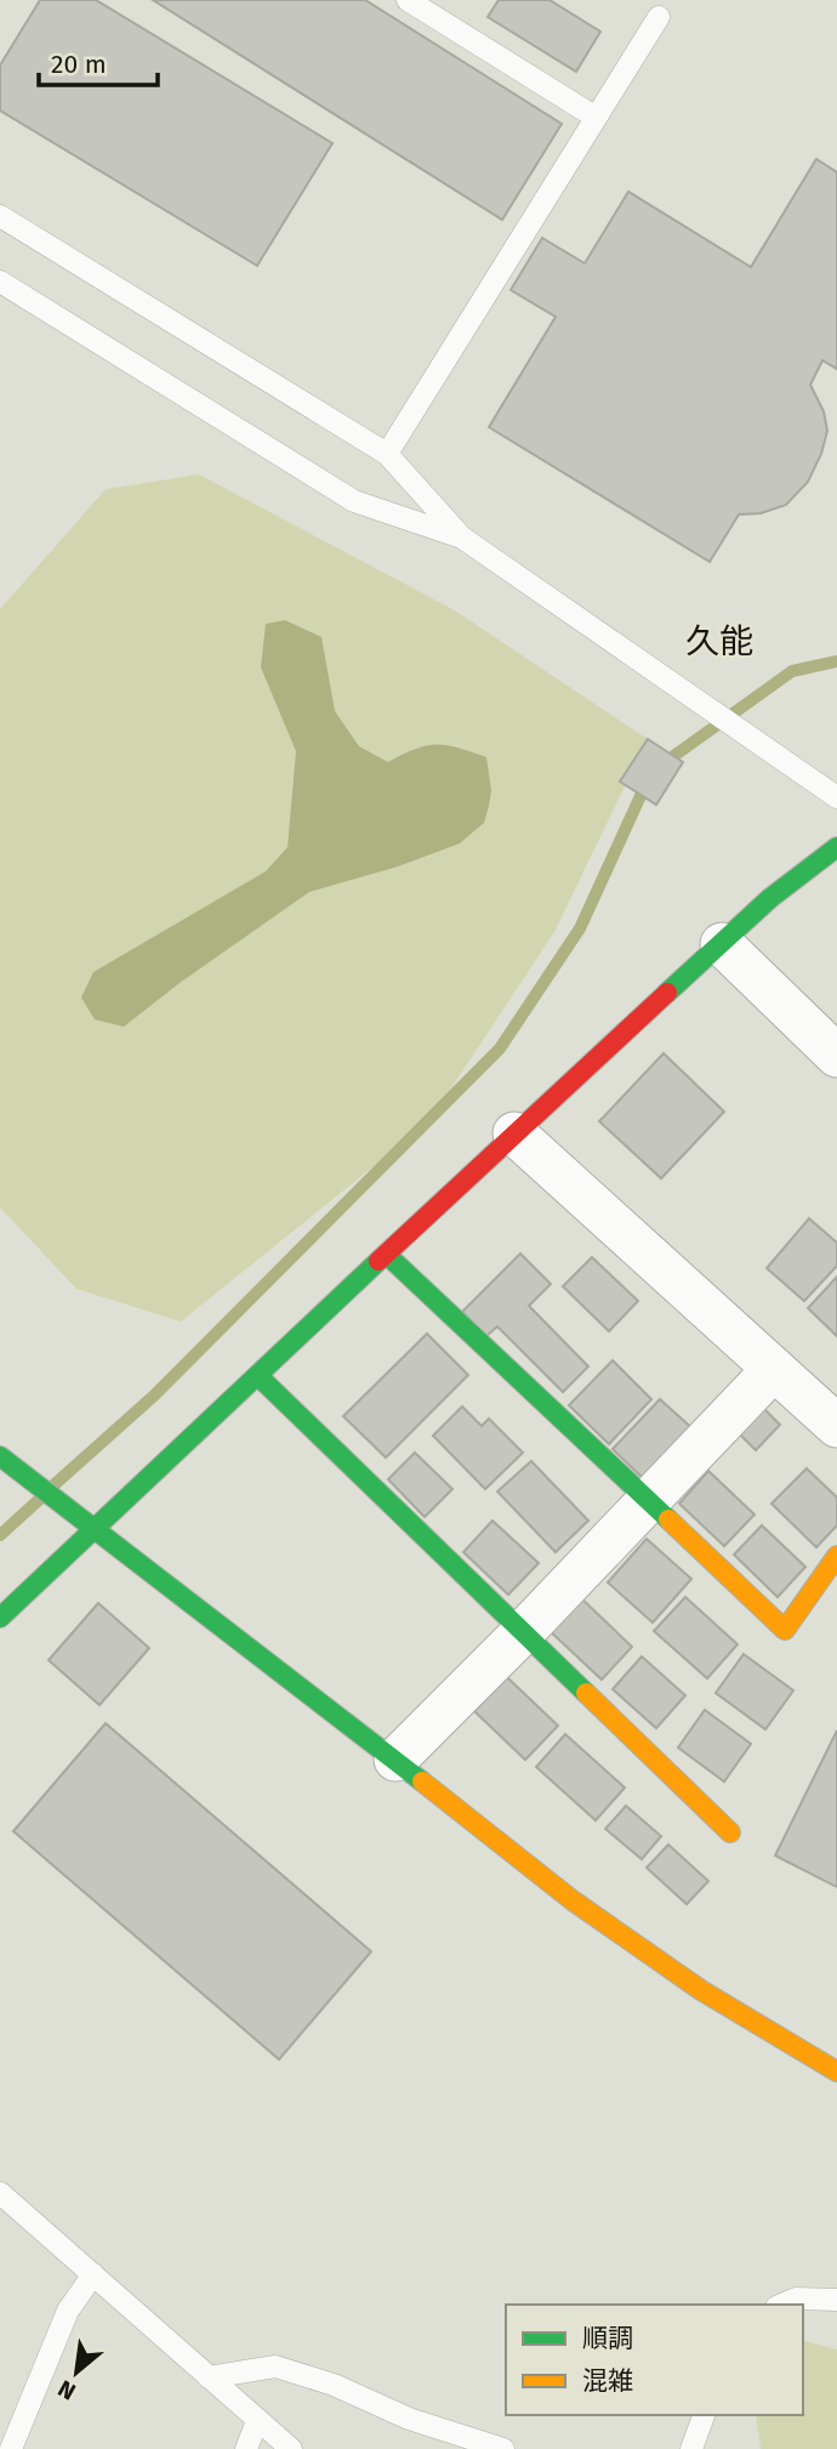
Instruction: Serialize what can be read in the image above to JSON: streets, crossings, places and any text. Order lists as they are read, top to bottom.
{
  "districts": ["久能"],
  "legend": ["順調", "混雑"],
  "scale_bar": "20 m",
  "north": "bottom left"
}
